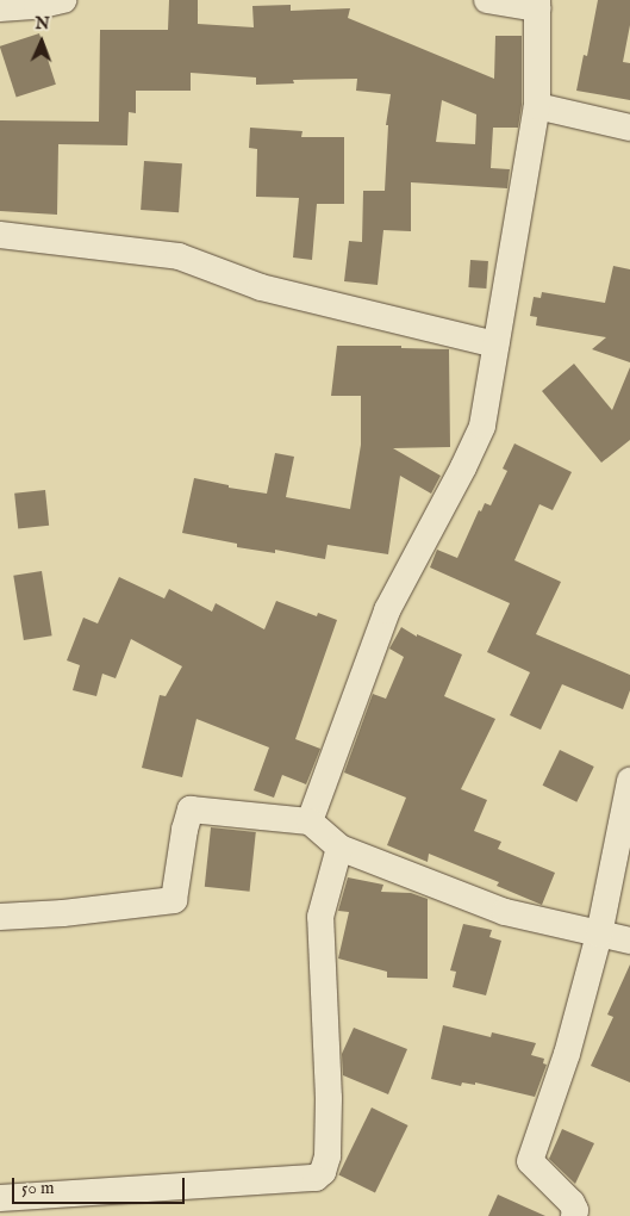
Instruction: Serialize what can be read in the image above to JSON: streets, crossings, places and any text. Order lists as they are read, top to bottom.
{
  "scale_bar": "50 m",
  "north": "top"
}
